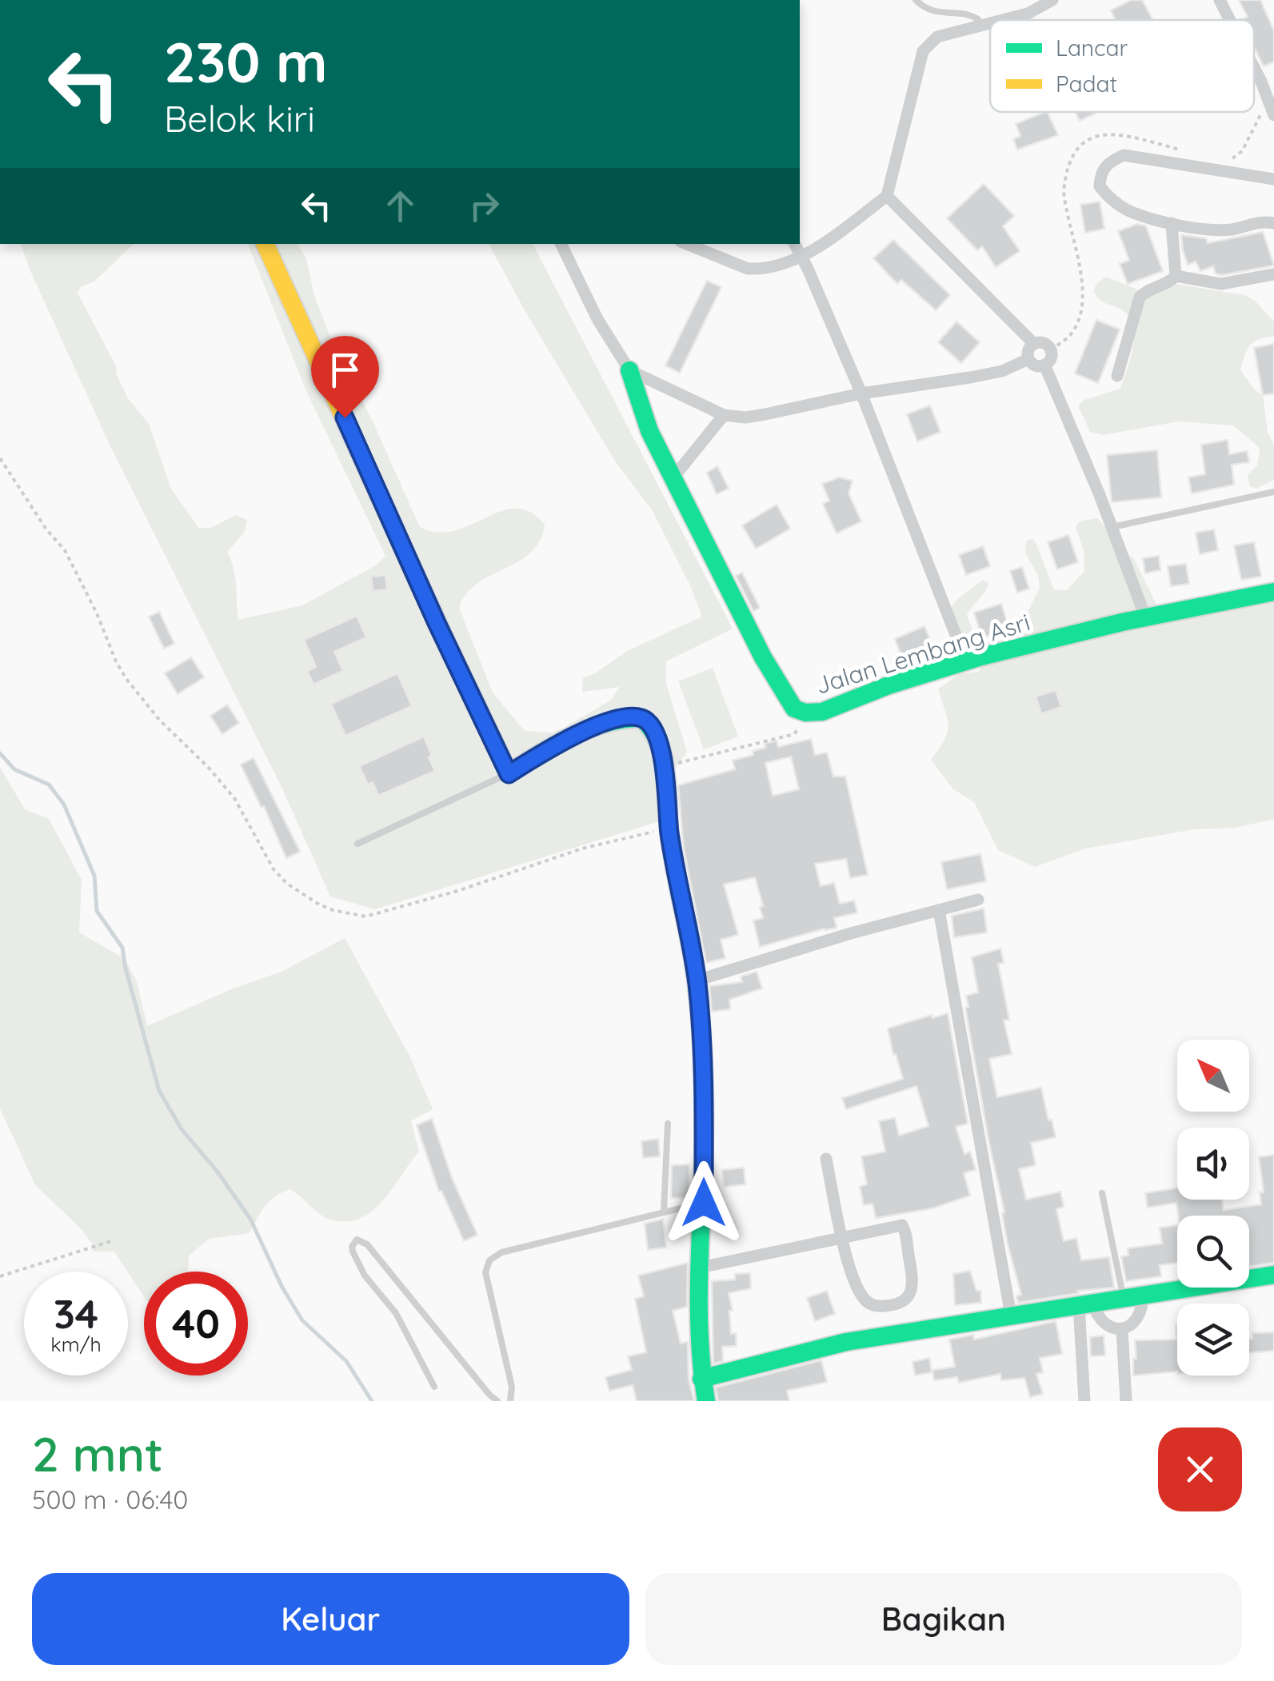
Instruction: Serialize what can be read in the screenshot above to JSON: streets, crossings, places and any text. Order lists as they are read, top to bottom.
{
  "streets": {
    "street": ["Jalan Lembang Asri"]
  },
  "legend": ["Lancar", "Padat"],
  "north": "top left",
  "page": {
    "turn": ["230 m", "Belok kiri"],
    "speed": "34 km/h",
    "limit": "40",
    "heading": ["2 mnt", "500 m · 06:40"],
    "buttons": ["Keluar", "Bagikan"]
  }
}
